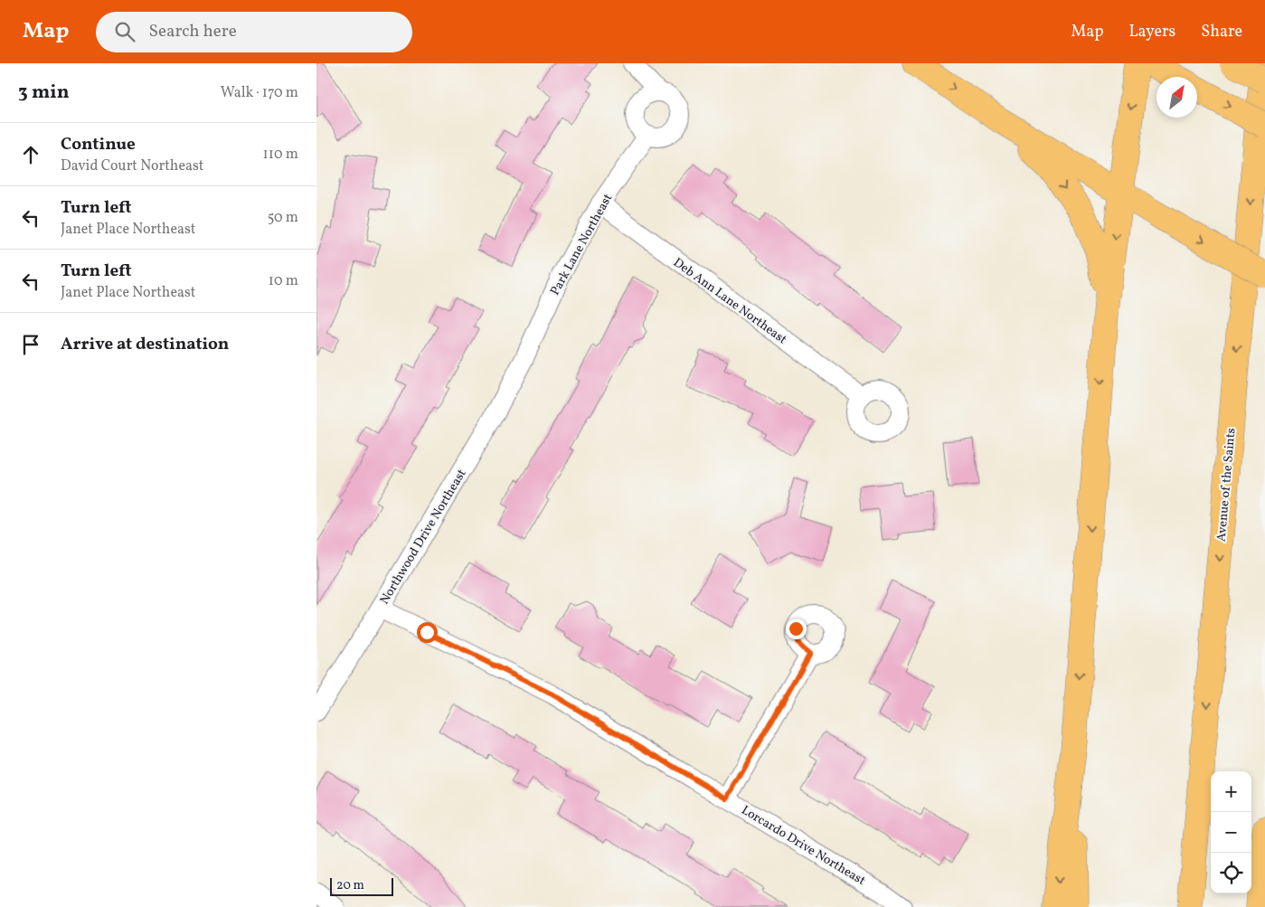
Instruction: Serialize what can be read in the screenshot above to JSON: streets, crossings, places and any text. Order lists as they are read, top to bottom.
{
  "streets": {
    "highway": ["Avenue of the Saints"],
    "street": [
      "Park Lane Northeast",
      "Deb Ann Lane Northeast",
      "Northwood Drive Northeast",
      "Lorcardo Drive Northeast"
    ]
  },
  "crossings": [
    ["Park Lane Northeast", "Deb Ann Lane Northeast"],
    ["Park Lane Northeast", "Northwood Drive Northeast"],
    ["Northwood Drive Northeast", "Lorcardo Drive Northeast"]
  ],
  "scale_bar": "20 m",
  "north": "top right",
  "page": {
    "header": "Map",
    "search": "Search here",
    "nav": ["Map", "Layers", "Share"],
    "heading": ["3 min", "Walk · 170 m"],
    "list": [
      ["Continue", "David Court Northeast", "110 m"],
      ["Turn left", "Janet Place Northeast", "50 m"],
      ["Turn left", "Janet Place Northeast", "10 m"],
      "Arrive at destination"
    ],
    "map_buttons": ["+", "−"],
    "scale": "20 m"
  }
}
